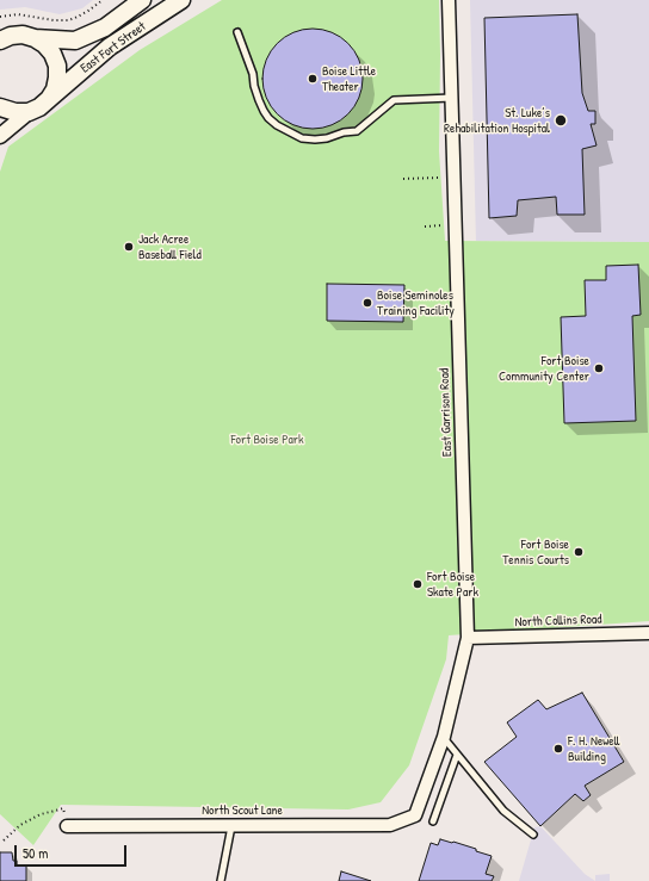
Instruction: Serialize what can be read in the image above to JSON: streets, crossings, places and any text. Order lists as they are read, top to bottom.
{
  "streets": {
    "main road": ["East Fort Street"],
    "street": ["East Garrison Road", "North Collins Road", "North Scout Lane"]
  },
  "crossings": [
    ["East Garrison Road", "North Collins Road"],
    ["East Garrison Road", "North Scout Lane"]
  ],
  "parks": ["Fort Boise Park"],
  "places": [
    "Boise Little Theater",
    "St. Luke’s Rehabilitation Hospital",
    "Jack Acree Baseball Field",
    "Boise Seminoles Training Facility",
    "Fort Boise Community Center",
    "Fort Boise Tennis Courts",
    "Fort Boise Skate Park",
    "F. H. Newell Building"
  ],
  "scale_bar": "50 m"
}
